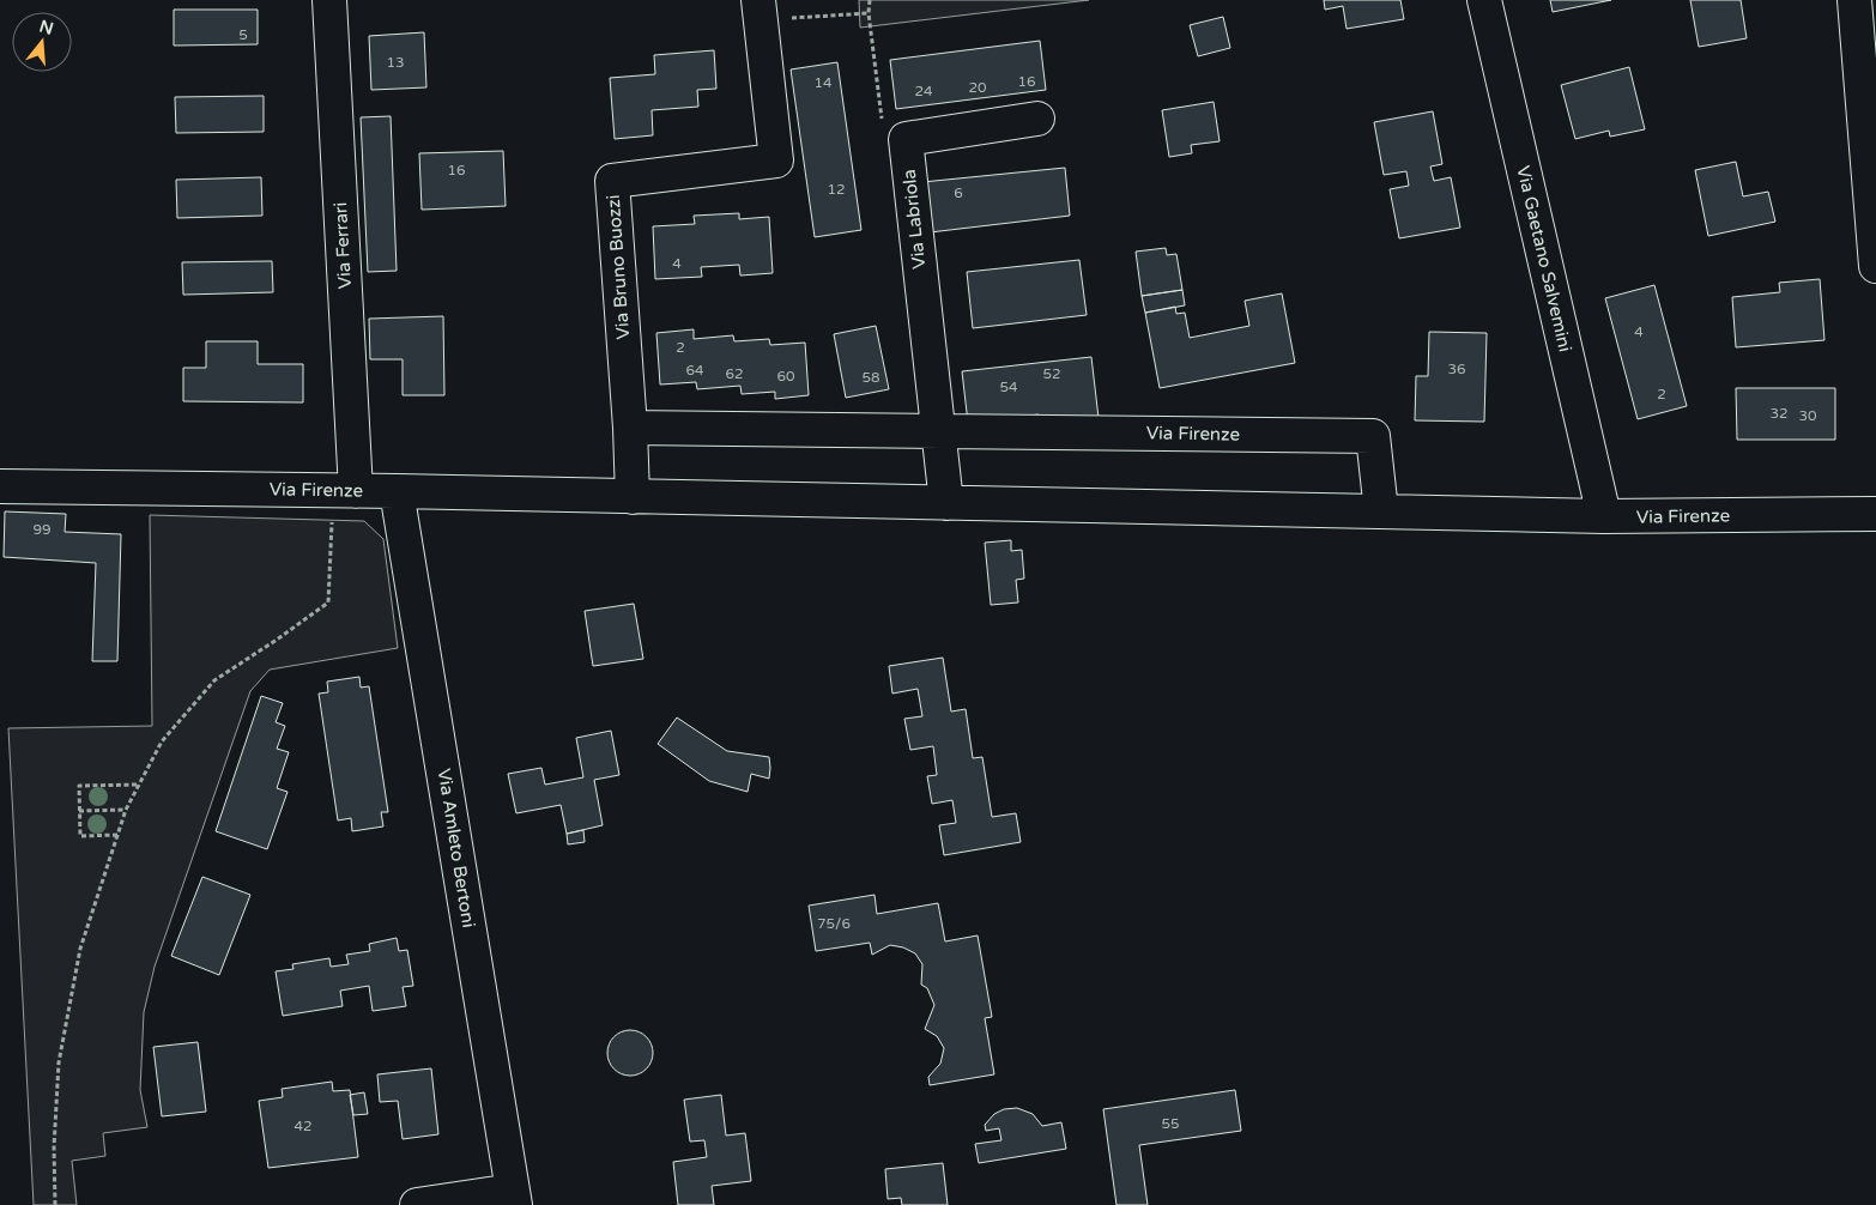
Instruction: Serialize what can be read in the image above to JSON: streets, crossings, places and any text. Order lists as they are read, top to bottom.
{
  "streets": {
    "street": [
      "Via Labriola",
      "Via Ferrari",
      "Via Gaetano Salvemini",
      "Via Bruno Buozzi",
      "Via Firenze",
      "Via Amleto Bertoni"
    ]
  },
  "crossings": [
    ["Via Labriola", "Via Firenze"],
    ["Via Ferrari", "Via Firenze"],
    ["Via Gaetano Salvemini", "Via Firenze"],
    ["Via Bruno Buozzi", "Via Firenze"],
    ["Via Firenze", "Via Amleto Bertoni"]
  ],
  "house_numbers": [
    "5",
    "13",
    "16",
    "14",
    "20",
    "24",
    "16",
    "12",
    "6",
    "4",
    "4",
    "2",
    "36",
    "64",
    "62",
    "52",
    "60",
    "58",
    "54",
    "2",
    "32",
    "30",
    "99",
    "75/6",
    "55",
    "42"
  ],
  "north": "top"
}
